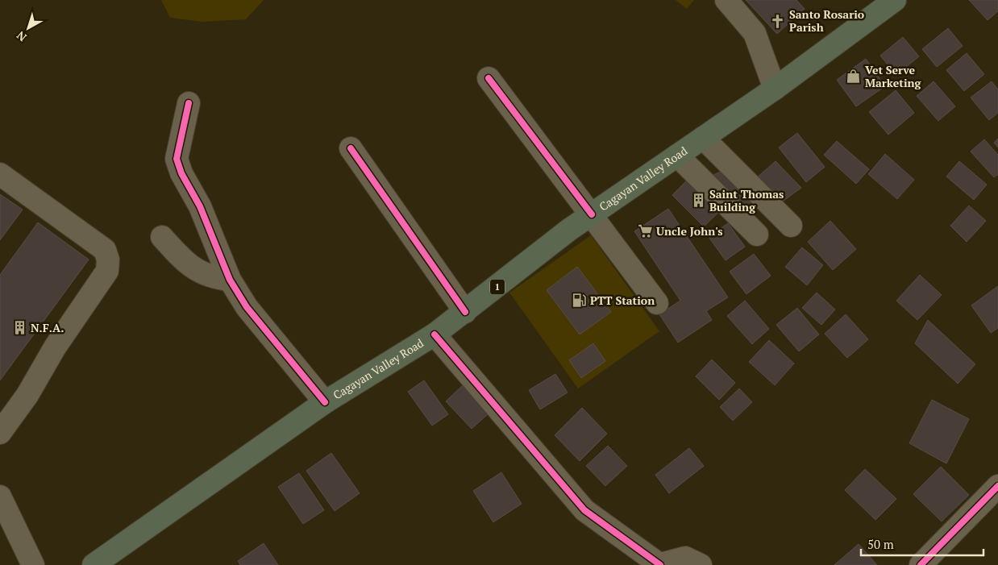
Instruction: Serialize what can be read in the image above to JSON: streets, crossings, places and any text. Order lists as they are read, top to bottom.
{
  "streets": {
    "highway": ["Cagayan Valley Road", "1"]
  },
  "places": {
    "church": ["Santo Rosario Parish"],
    "shop": ["Vet Serve Marketing"],
    "building": ["Saint Thomas Building", "N.F.A."],
    "supermarket": ["Uncle John's"],
    "fuel station": ["PTT Station"]
  },
  "scale_bar": "50 m",
  "north": "bottom left"
}
